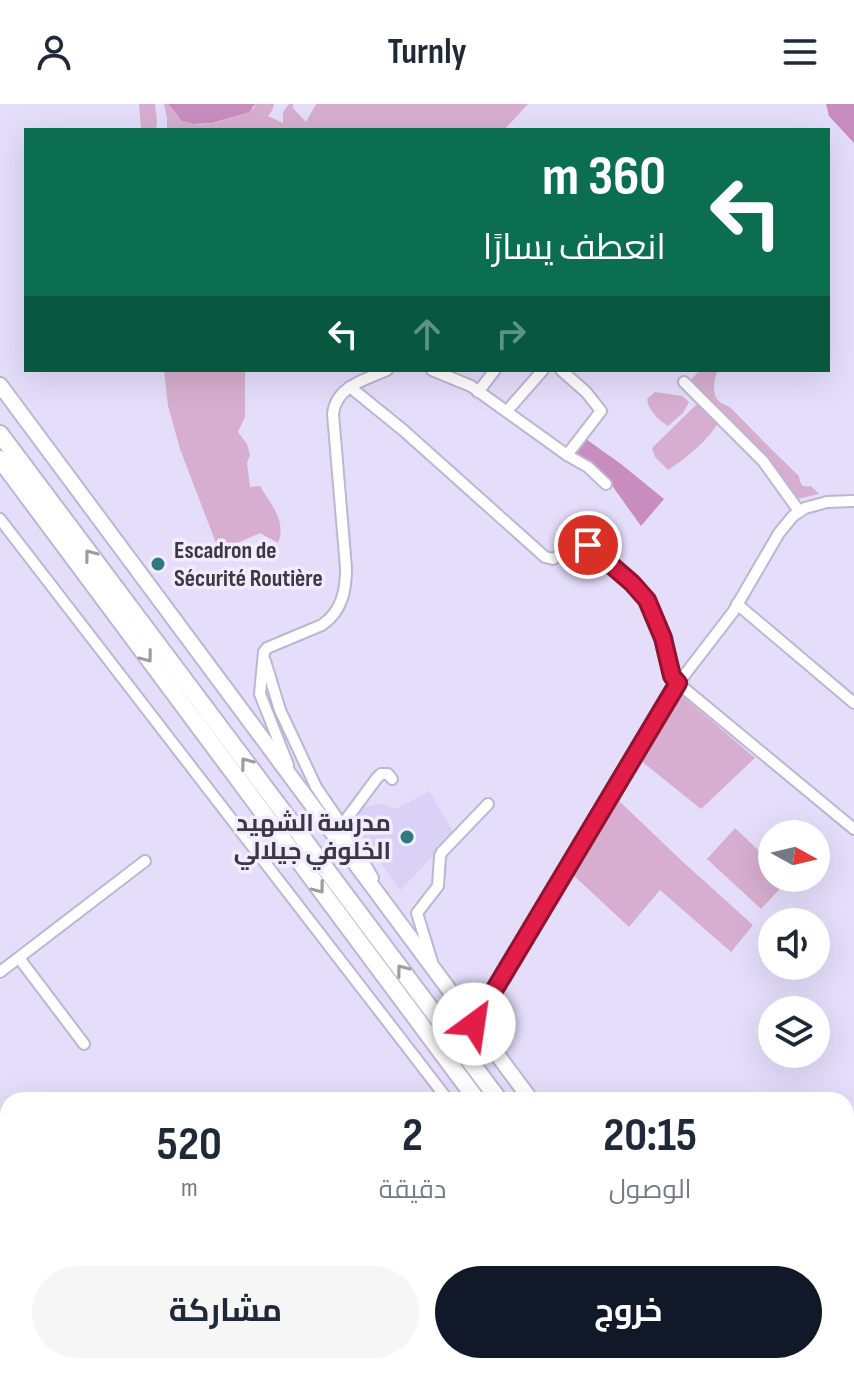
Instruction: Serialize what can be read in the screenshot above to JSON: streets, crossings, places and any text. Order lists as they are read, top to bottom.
{
  "places": ["Escadron de Sécurité Routière", "مدرسة الشهيد الخلوفي جيلالي"],
  "north": "right",
  "page": {
    "header": "Turnly",
    "turn": ["360 m", "انعطف يسارًا"],
    "eta": [
      "20:15",
      "الوصول",
      "2",
      "دقيقة",
      "520",
      "m"
    ],
    "buttons": ["خروج", "مشاركة"]
  }
}
